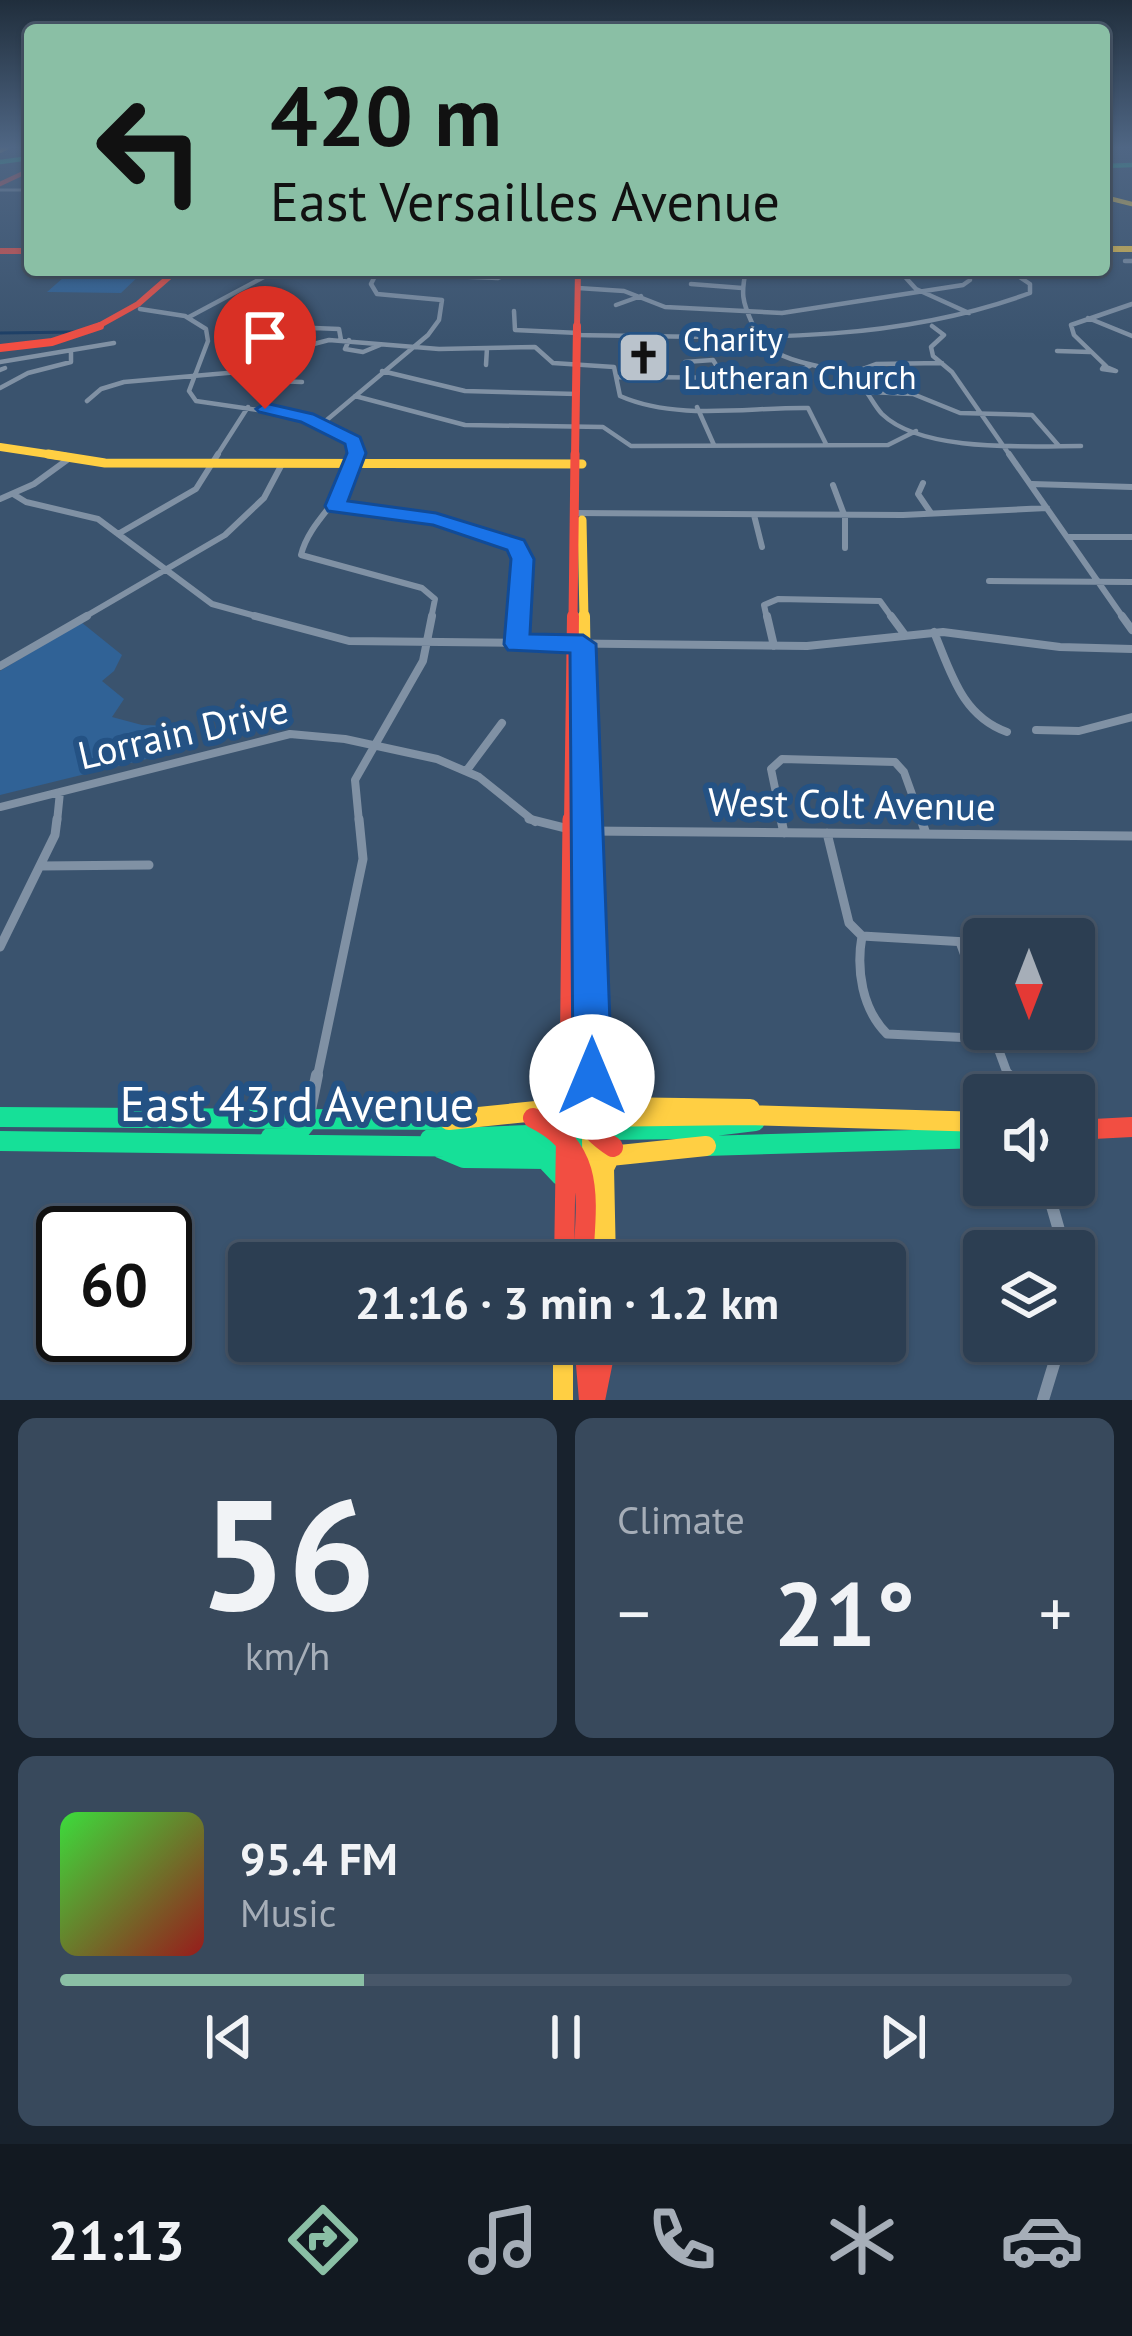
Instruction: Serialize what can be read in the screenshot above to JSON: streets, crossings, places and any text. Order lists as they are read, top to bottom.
{
  "streets": {
    "main road": ["East 43rd Avenue"],
    "street": ["Lorrain Drive", "West Colt Avenue"]
  },
  "crossings": [
    ["Lorrain Drive", "West Colt Avenue"]
  ],
  "places": {
    "church": ["Charity Lutheran Church"]
  },
  "north": "bottom",
  "page": {
    "turn": ["420 m", "East Versailles Avenue"],
    "limit": "60",
    "trip": "21:16 · 3 min · 1.2 km",
    "tile": [
      ["56", "km/h"],
      "Climate"
    ],
    "heat": ["−", "21°", "+"],
    "song": ["95.4 FM", "Music"],
    "tabs": "21:13"
  }
}
